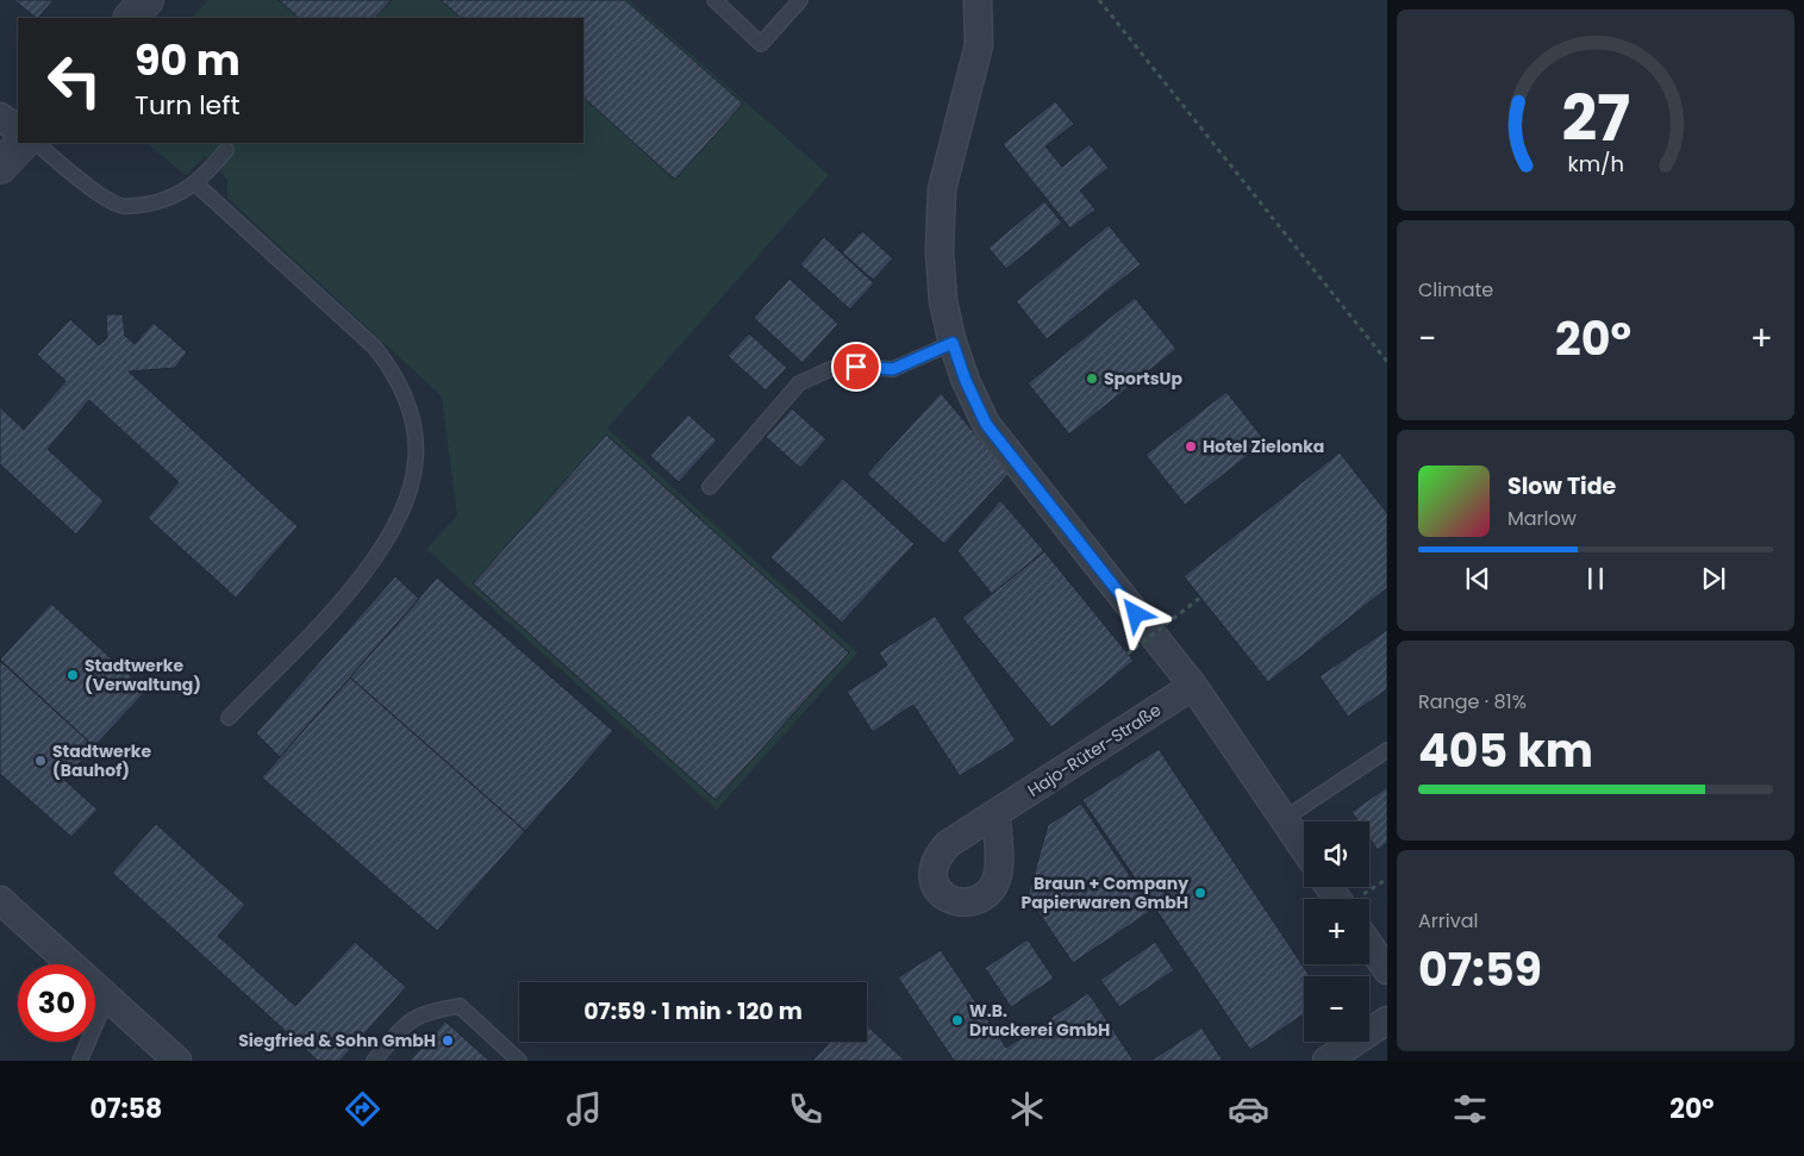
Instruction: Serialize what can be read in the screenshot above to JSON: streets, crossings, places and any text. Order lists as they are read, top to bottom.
{
  "streets": {
    "street": ["Hajo-Rüter-Straße"]
  },
  "places": [
    "SportsUp",
    "Hotel Zielonka",
    "Stadtwerke (Verwaltung)",
    "Stadtwerke (Bauhof)",
    "Braun + Company Papierwaren GmbH",
    "W.B. Druckerei GmbH",
    "Siegfried & Sohn GmbH"
  ],
  "page": {
    "turn": ["90 m", "Turn left"],
    "tile": [
      "Climate",
      ["Range · 81%", "405 km"],
      ["Arrival", "07:59"]
    ],
    "heat": ["−", "20°", "+"],
    "song": ["Slow Tide", "Marlow"],
    "map_buttons": ["+", "−"],
    "limit": "30",
    "trip": "07:59 · 1 min · 120 m",
    "tabs": ["07:58", "20°"],
    "gauge": ["27", "km/h"]
  }
}
